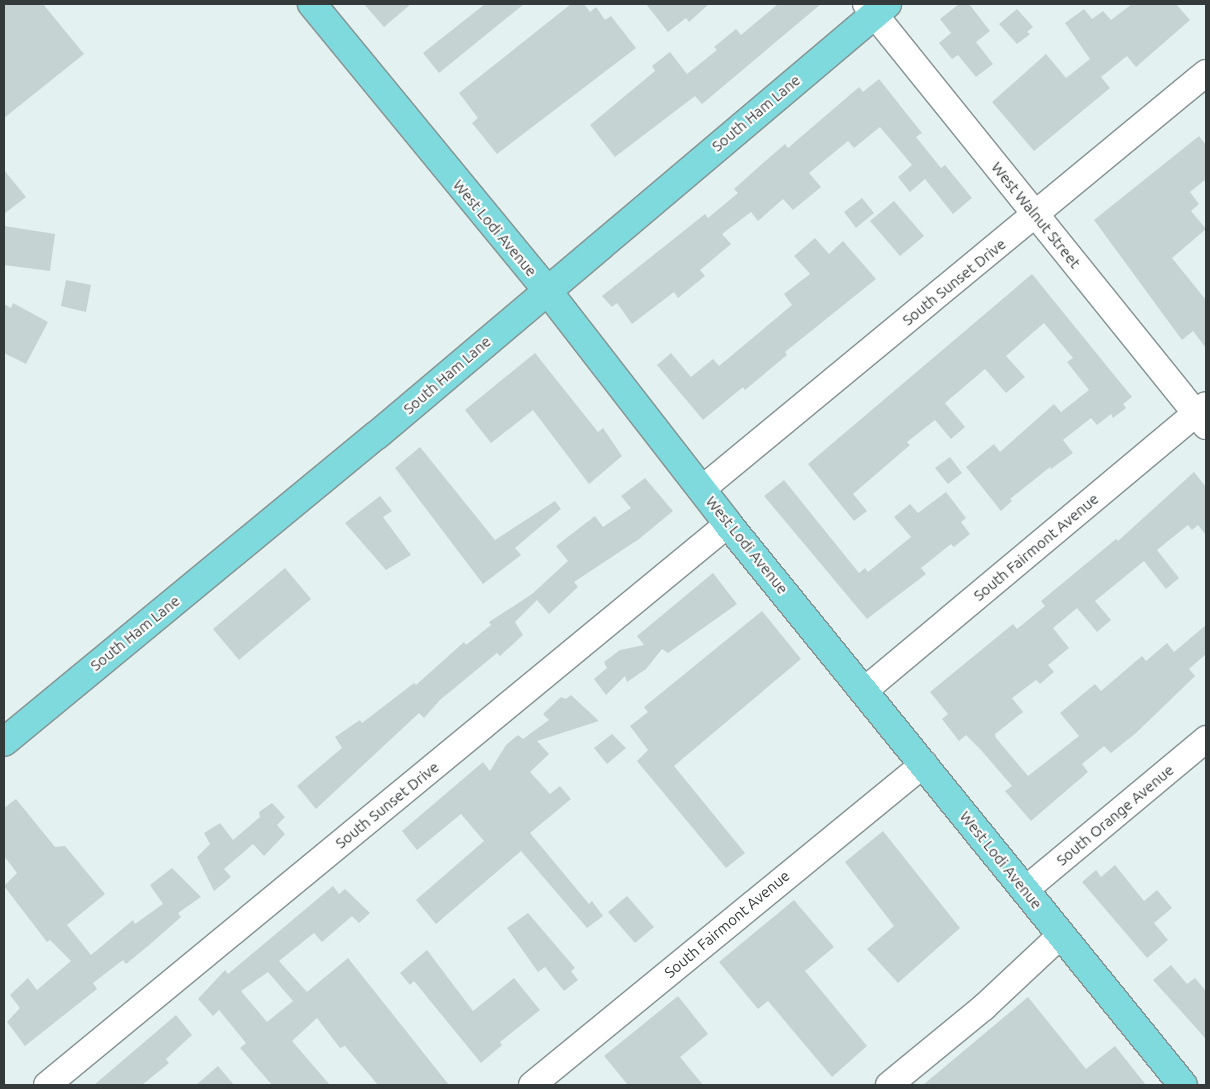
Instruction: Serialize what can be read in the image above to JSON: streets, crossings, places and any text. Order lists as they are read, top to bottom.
{
  "streets": {
    "main road": ["South Ham Lane", "West Lodi Avenue"],
    "street": [
      "West Walnut Street",
      "South Sunset Drive",
      "South Fairmont Avenue",
      "South Orange Avenue"
    ]
  },
  "crossings": [
    ["South Ham Lane", "West Walnut Street"],
    ["South Ham Lane", "West Lodi Avenue"],
    ["West Walnut Street", "South Sunset Drive"],
    ["West Walnut Street", "South Fairmont Avenue"],
    ["West Lodi Avenue", "South Sunset Drive"],
    ["West Lodi Avenue", "South Fairmont Avenue"],
    ["West Lodi Avenue", "South Orange Avenue"]
  ]
}
